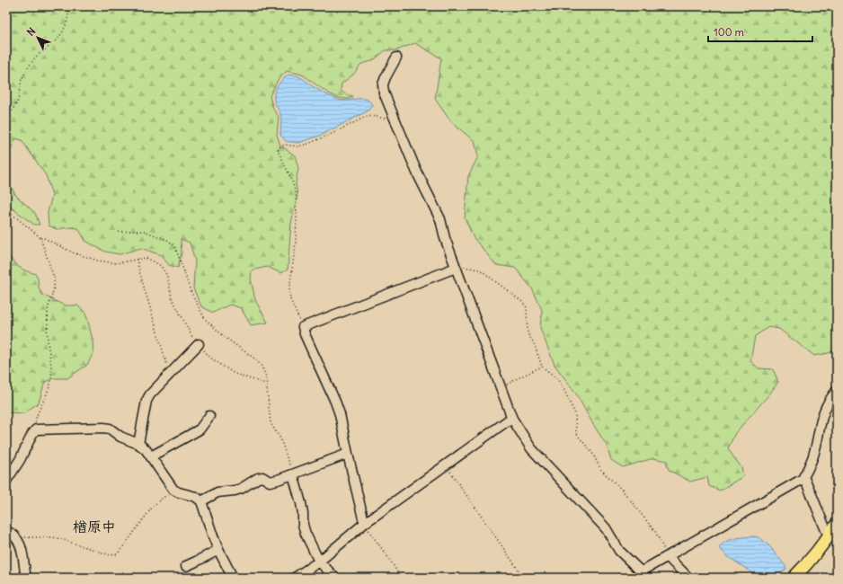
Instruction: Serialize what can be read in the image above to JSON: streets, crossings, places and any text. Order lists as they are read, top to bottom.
{
  "districts": ["楢原中"],
  "scale_bar": "100 m",
  "north": "top left"
}
